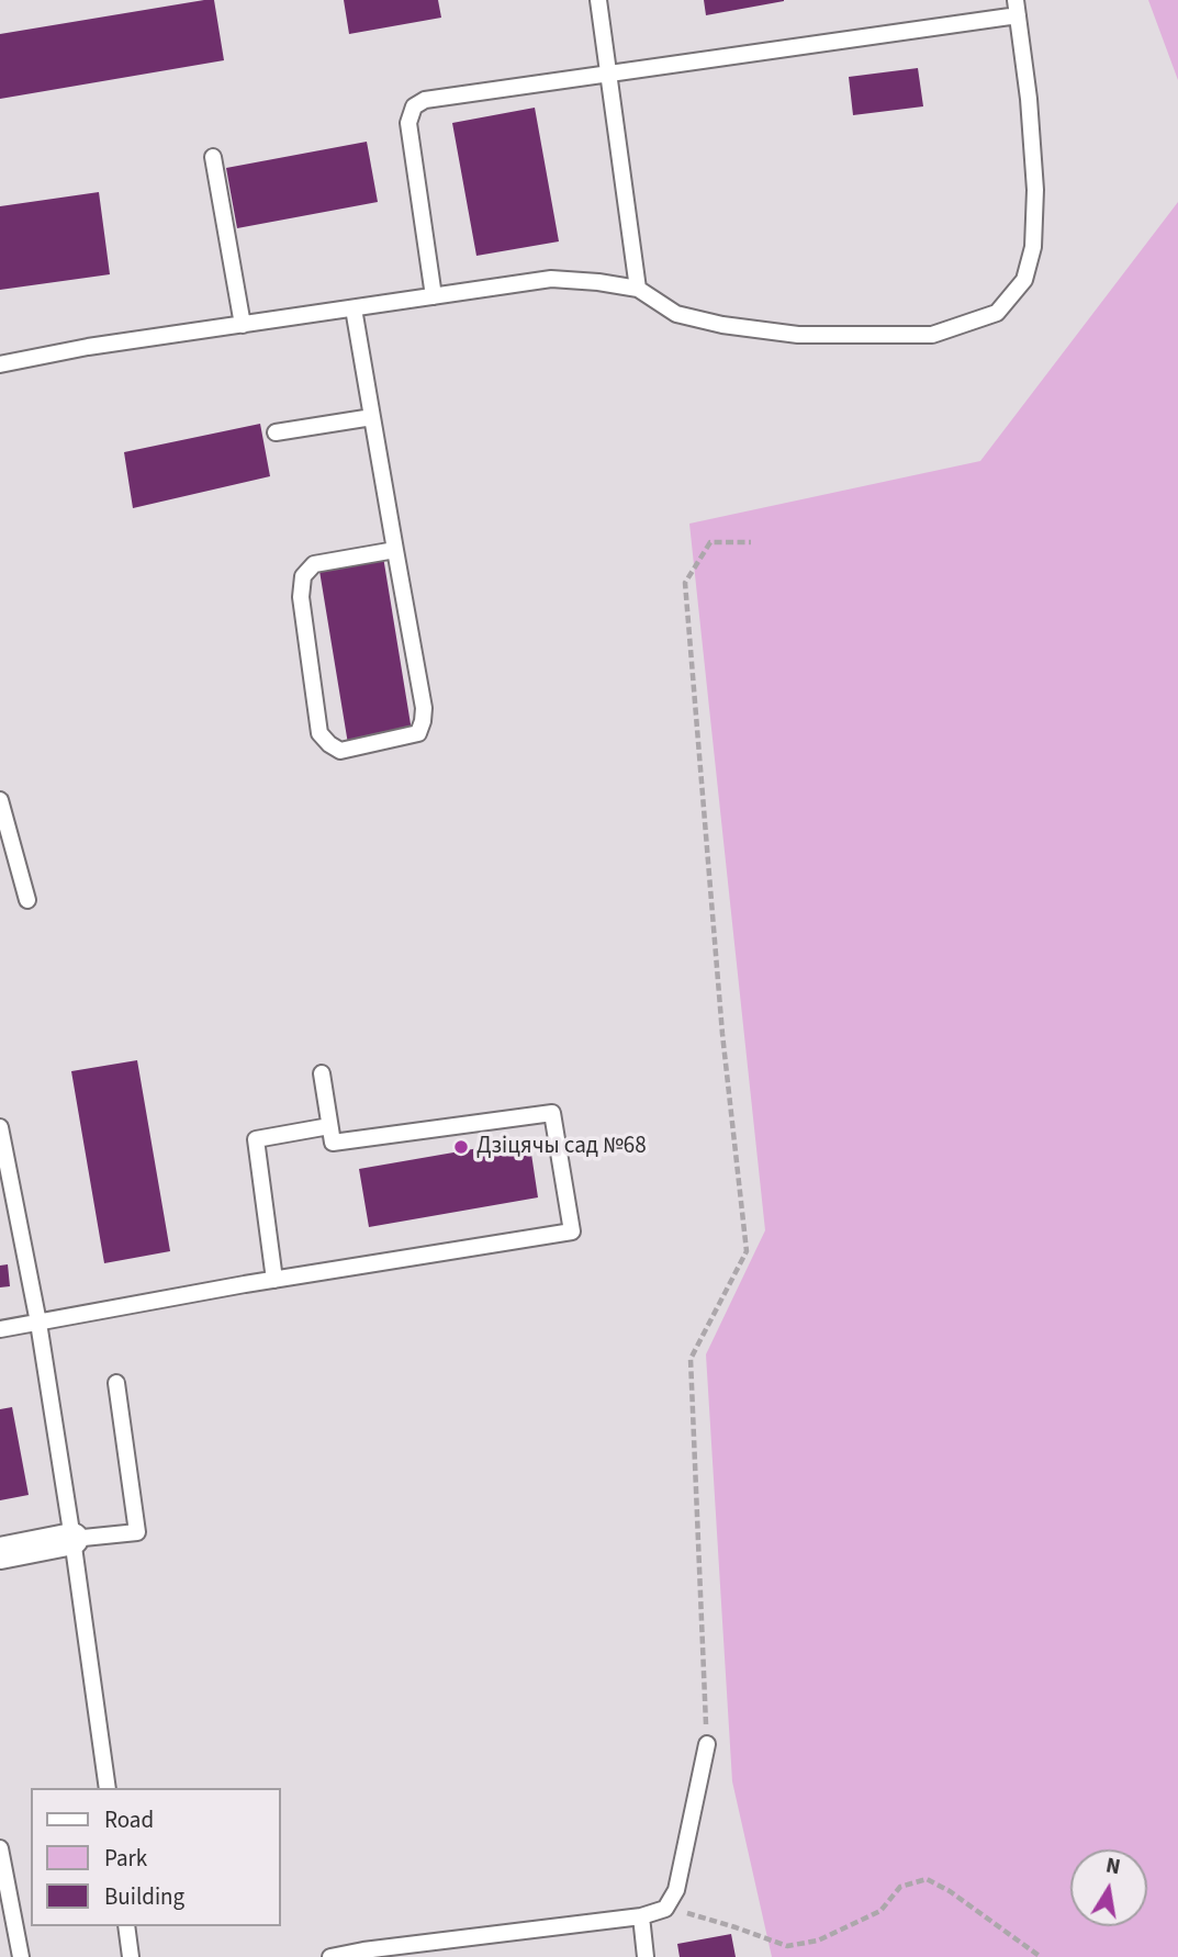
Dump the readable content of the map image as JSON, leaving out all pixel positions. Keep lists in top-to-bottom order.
{
  "places": ["Дзіцячы сад №68"],
  "legend": ["Road", "Park", "Building"],
  "north": "top"
}
